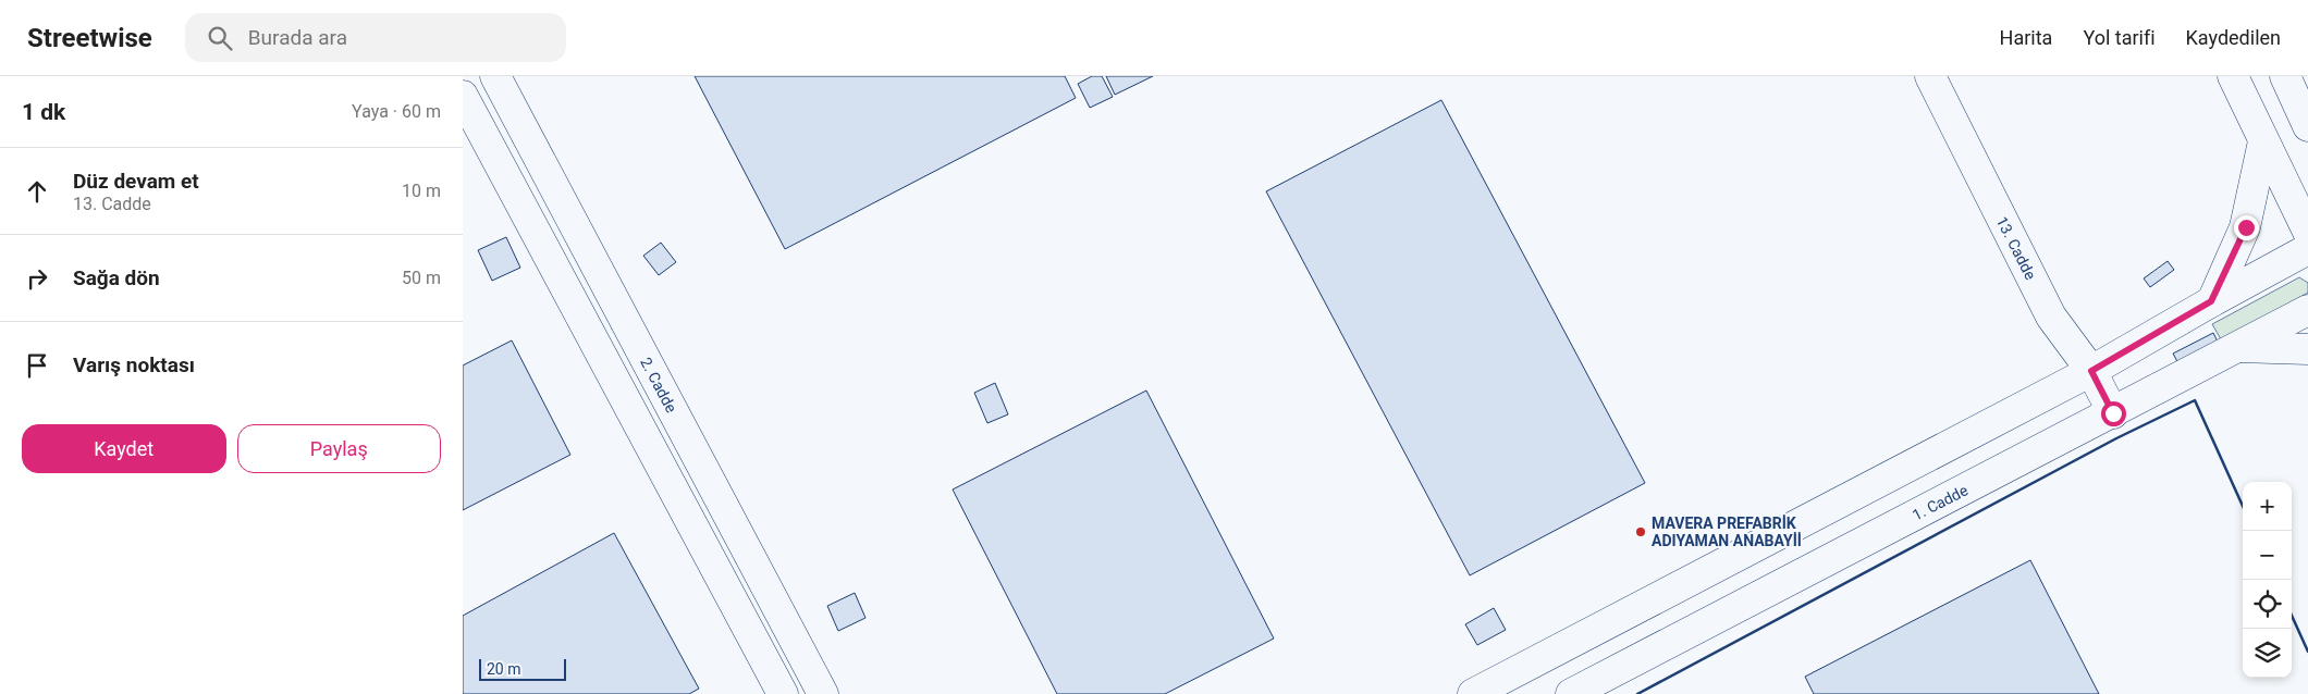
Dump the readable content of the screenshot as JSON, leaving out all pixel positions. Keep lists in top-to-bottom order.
{
  "streets": {
    "street": ["13. Cadde", "2. Cadde", "1. Cadde"]
  },
  "crossings": [
    ["13. Cadde", "1. Cadde"]
  ],
  "places": ["MAVERA PREFABRİK ADIYAMAN ANABAYİİ"],
  "scale_bar": "20 m",
  "page": {
    "header": "Streetwise",
    "search": "Burada ara",
    "nav": ["Harita", "Yol tarifi", "Kaydedilen"],
    "heading": ["1 dk", "Yaya · 60 m"],
    "list": [
      ["Düz devam et", "13. Cadde", "10 m"],
      ["Sağa dön", "50 m"],
      "Varış noktası"
    ],
    "buttons": ["Kaydet", "Paylaş"],
    "map_buttons": ["+", "−"],
    "scale": "20 m"
  }
}
